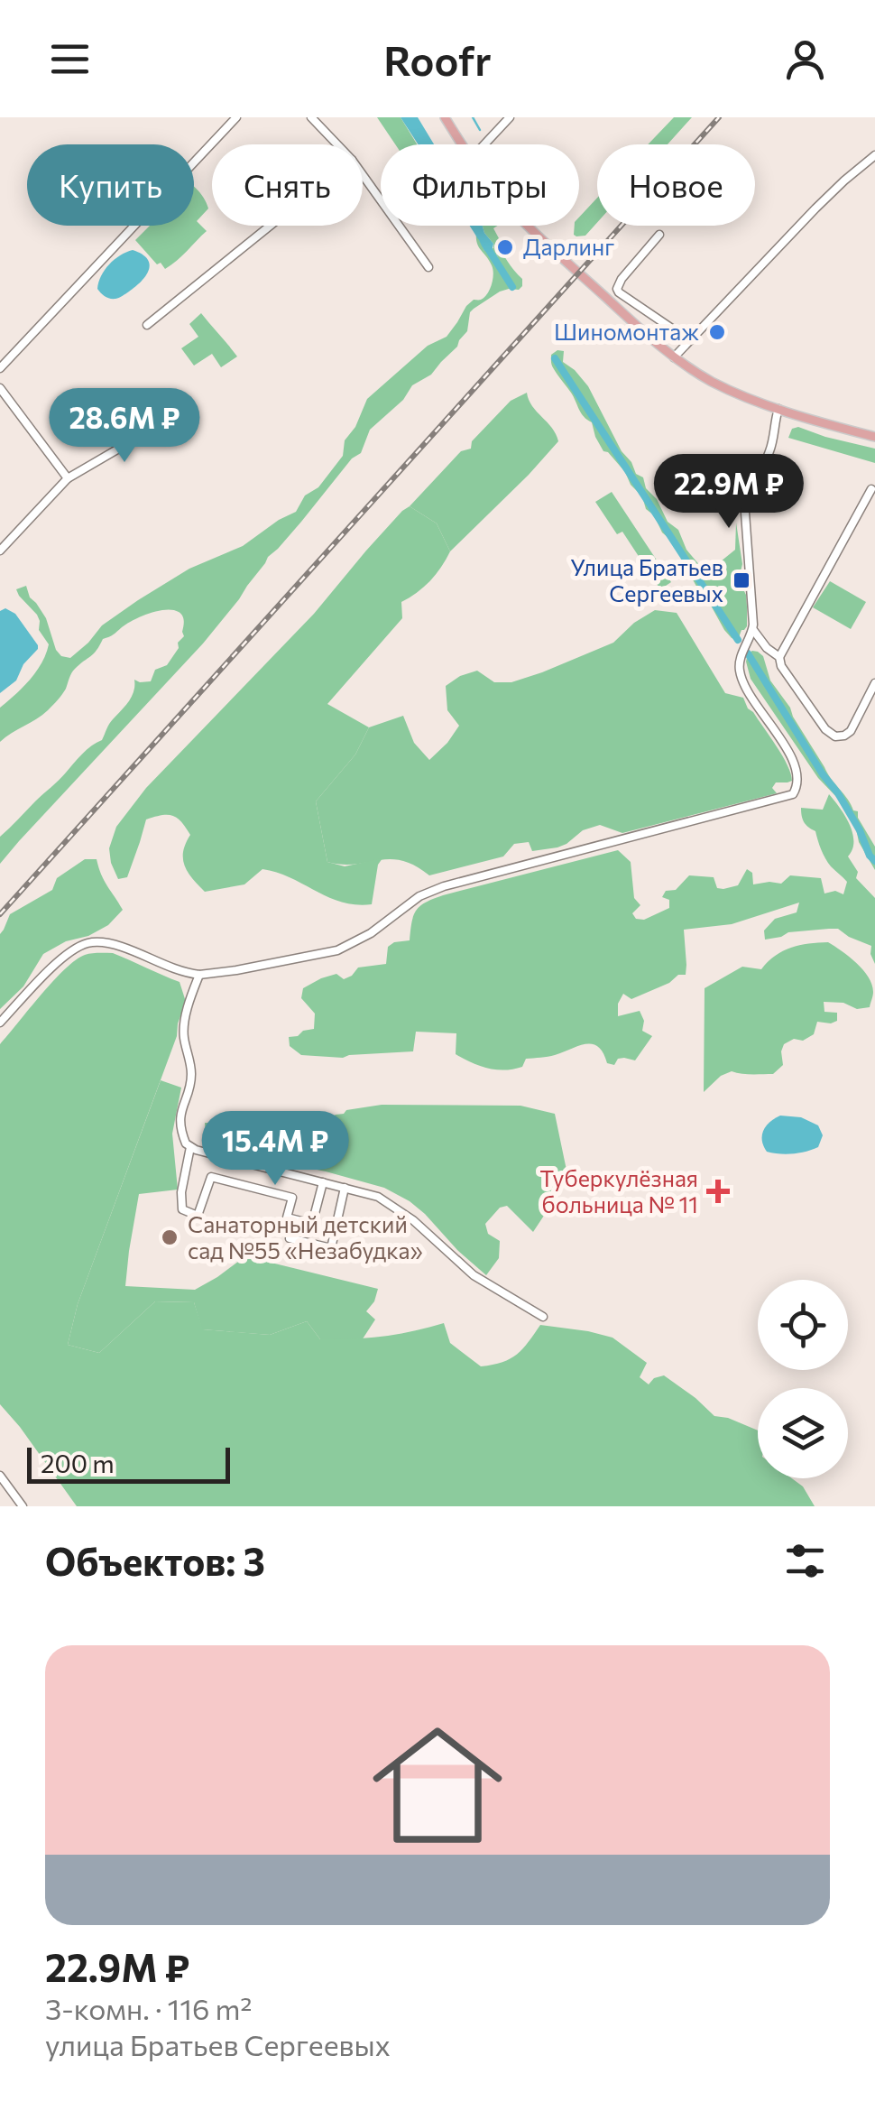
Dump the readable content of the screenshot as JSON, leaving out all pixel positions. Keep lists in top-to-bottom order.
{
  "places": {
    "other": ["Дарлинг", "Шиномонтаж", "Санаторный детский сад №55 «Незабудка»"],
    "transit": ["Улица Братьев Сергеевых"],
    "health": ["Туберкулёзная больница № 11"]
  },
  "scale_bar": "200 m",
  "page": {
    "header": "Roofr",
    "chip": [
      "Купить",
      "Снять",
      "Фильтры",
      "Новое"
    ],
    "price": ["28.6M ₽", "22.9M ₽", "15.4M ₽"],
    "scale": "200 m",
    "heading": "Объектов: 3",
    "list": [
      {
        "name": "22.9M ₽",
        "note": "3-комн. · 116 m² · улица Братьев Сергеевых"
      }
    ]
  }
}
